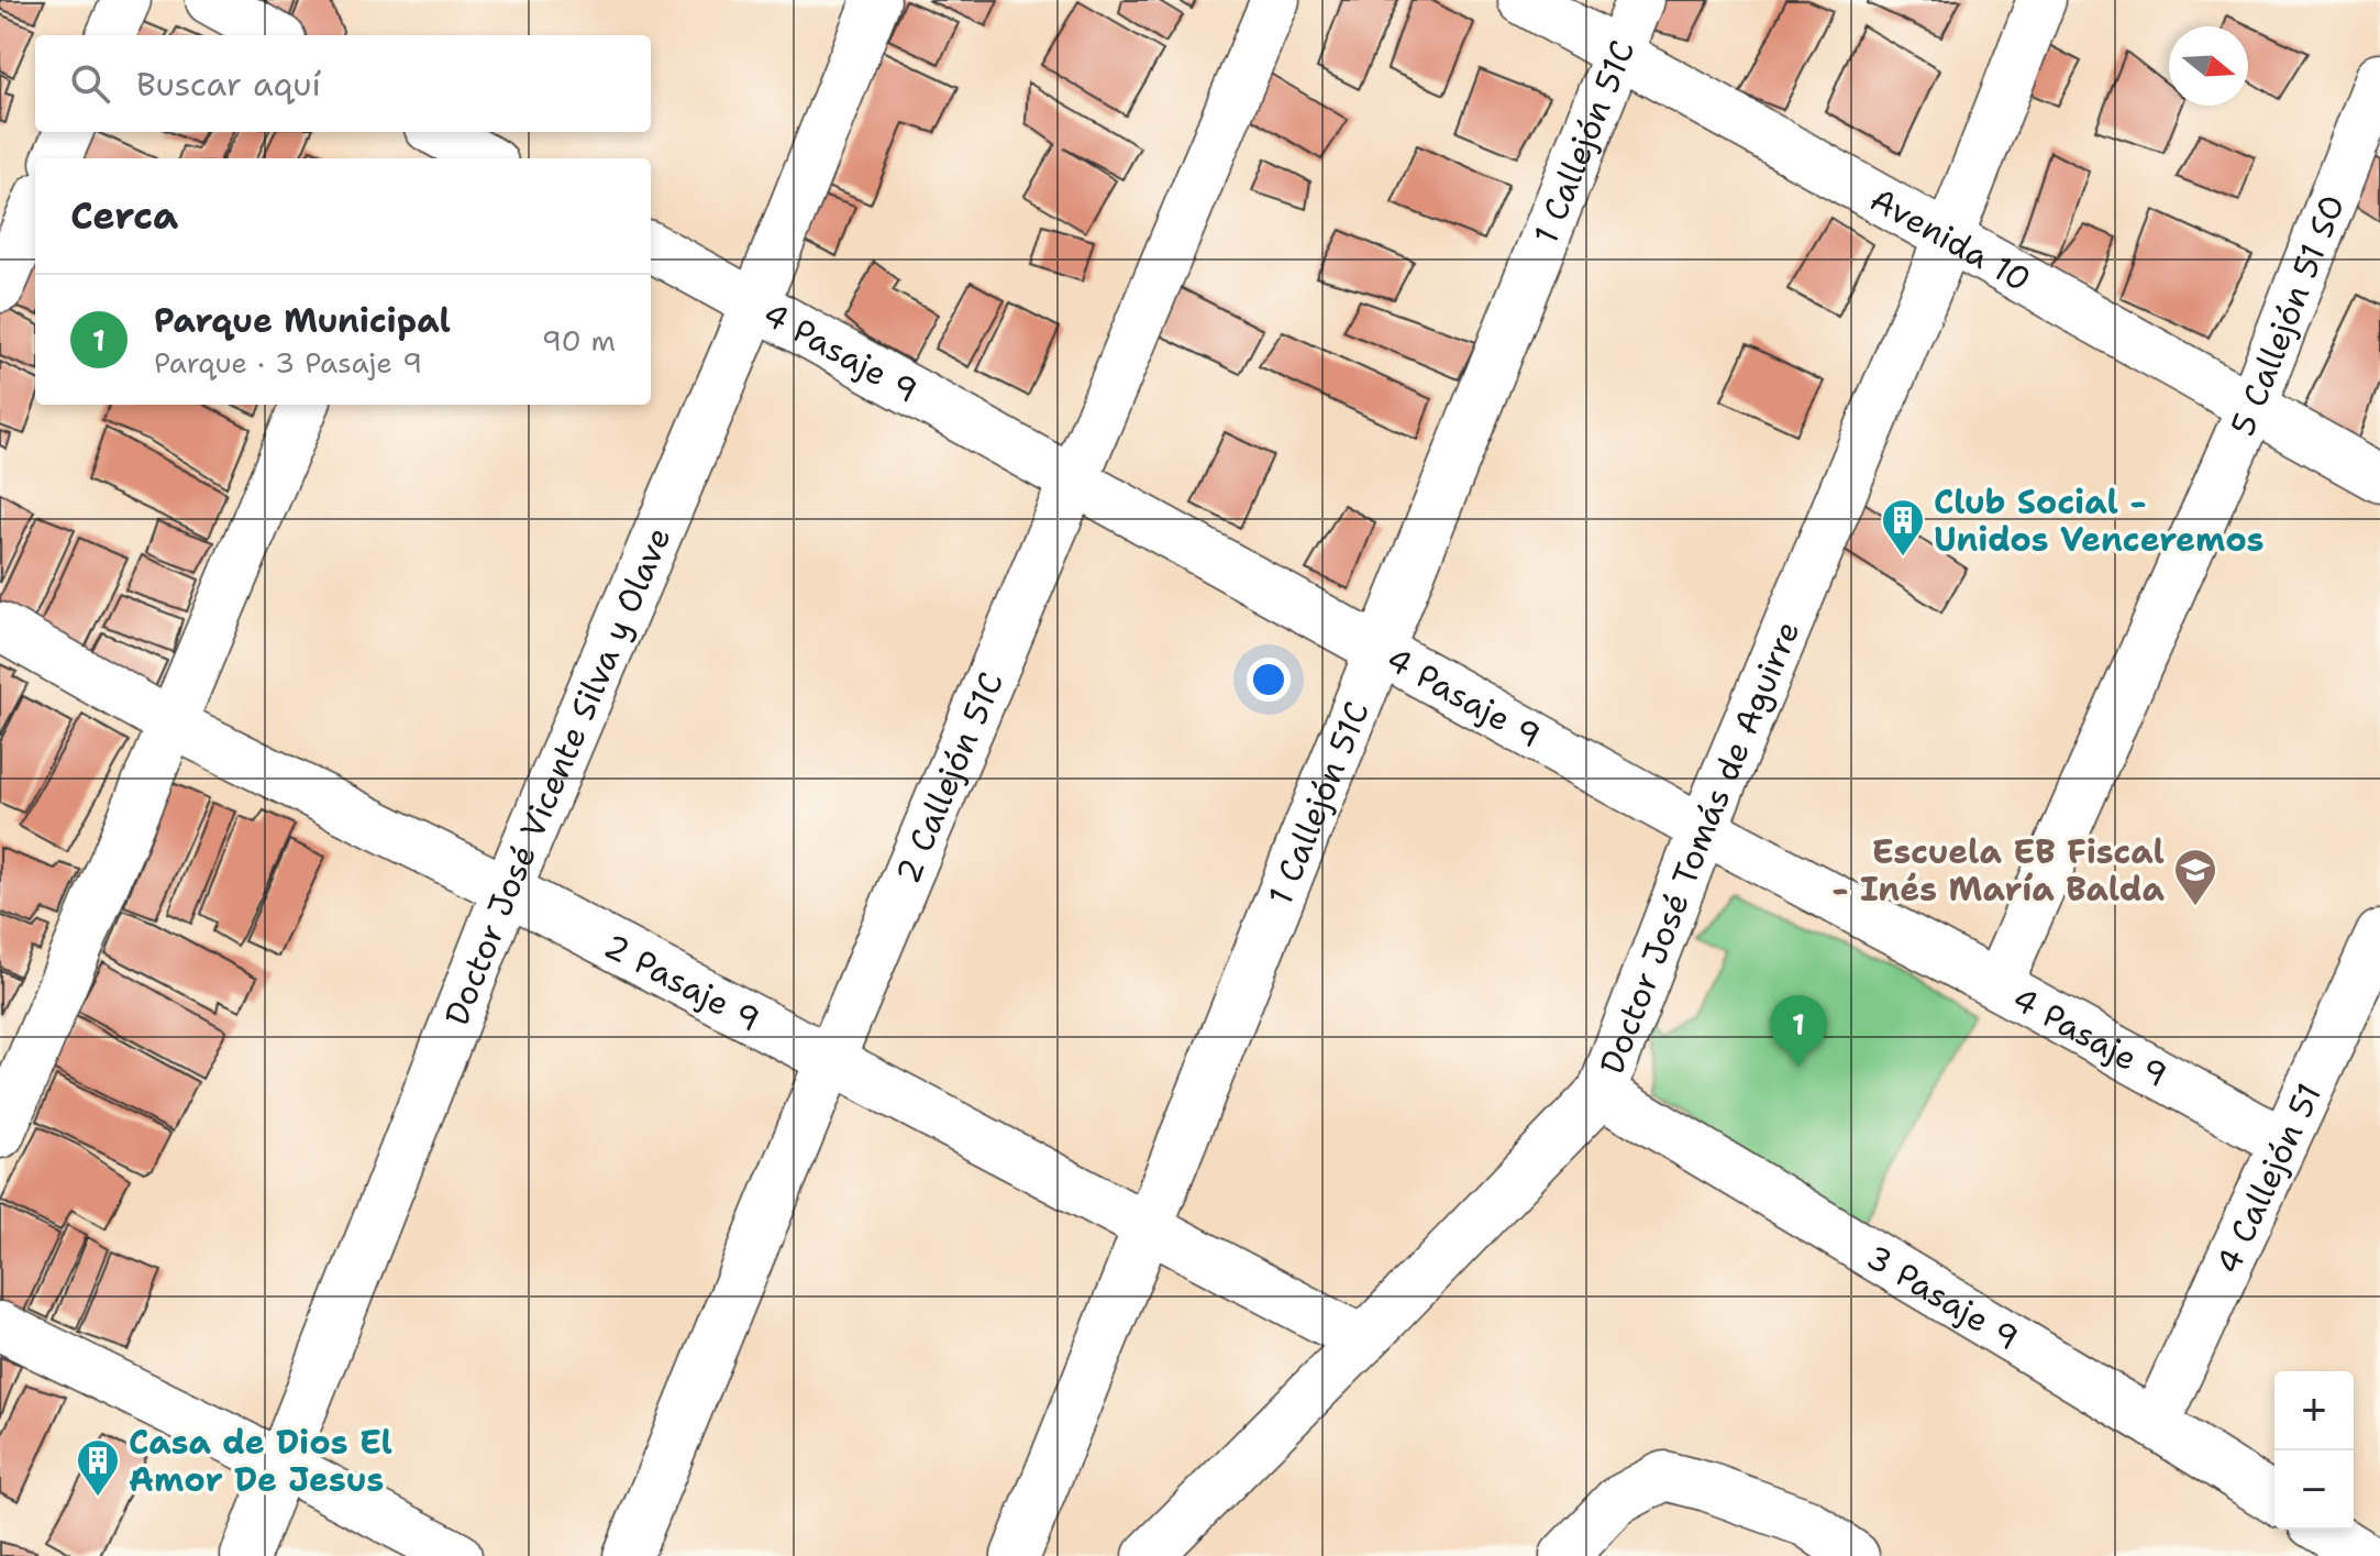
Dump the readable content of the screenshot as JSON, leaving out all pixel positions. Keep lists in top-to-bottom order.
{
  "streets": {
    "street": [
      "1 Callejón 51C",
      "Avenida 10",
      "5 Callejón 51 SO",
      "4 Pasaje 9",
      "Doctor José Vicente Silva y Olave",
      "2 Callejón 51C",
      "Doctor José Tomás de Aguirre",
      "2 Pasaje 9",
      "4 Callejón 51",
      "3 Pasaje 9"
    ]
  },
  "crossings": [
    ["1 Callejón 51C", "Avenida 10"],
    ["1 Callejón 51C", "4 Pasaje 9"],
    ["1 Callejón 51C", "2 Pasaje 9"],
    ["Avenida 10", "5 Callejón 51 SO"],
    ["Avenida 10", "Doctor José Tomás de Aguirre"],
    ["5 Callejón 51 SO", "4 Pasaje 9"],
    ["4 Pasaje 9", "Doctor José Vicente Silva y Olave"],
    ["4 Pasaje 9", "2 Callejón 51C"],
    ["4 Pasaje 9", "Doctor José Tomás de Aguirre"],
    ["4 Pasaje 9", "4 Callejón 51"],
    ["Doctor José Vicente Silva y Olave", "2 Pasaje 9"],
    ["2 Callejón 51C", "2 Pasaje 9"],
    ["Doctor José Tomás de Aguirre", "2 Pasaje 9"],
    ["Doctor José Tomás de Aguirre", "3 Pasaje 9"],
    ["4 Callejón 51", "3 Pasaje 9"]
  ],
  "places": {
    "building": ["Club Social - Unidos Venceremos", "Casa de Dios El Amor De Jesus"],
    "school or university": ["Escuela EB Fiscal - Inés María Balda"]
  },
  "north": "right",
  "page": {
    "search": "Buscar aquí",
    "heading": "Cerca",
    "list": [
      {
        "mark": "1",
        "name": "Parque Municipal",
        "note": "Parque · 3 Pasaje 9",
        "value": "90 m"
      }
    ],
    "pins": "1",
    "map_buttons": ["+", "−"]
  }
}
